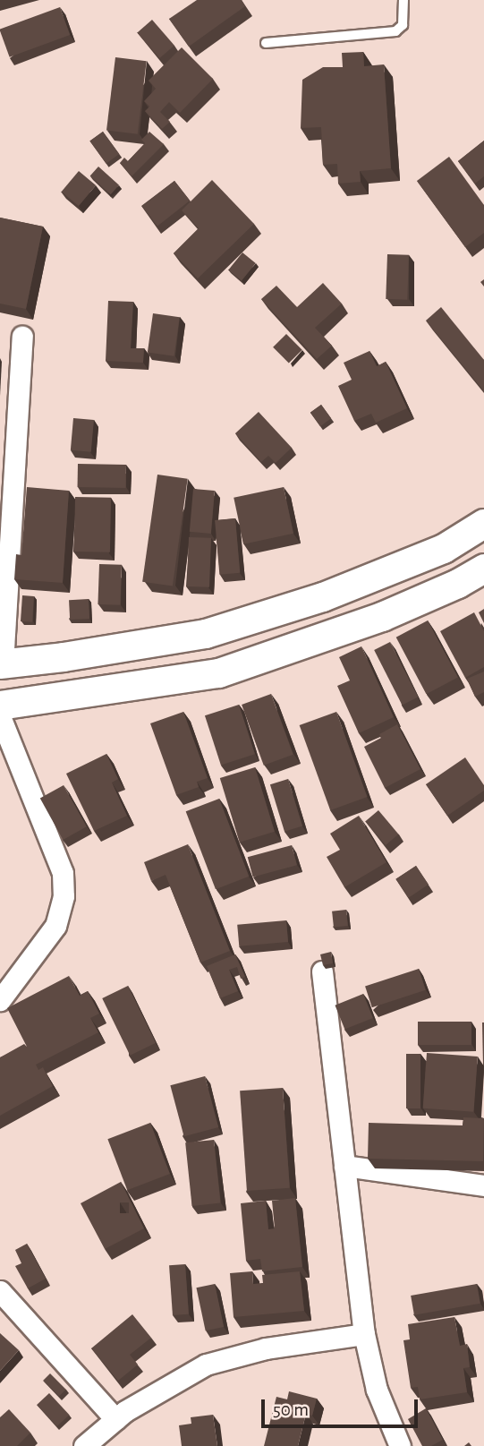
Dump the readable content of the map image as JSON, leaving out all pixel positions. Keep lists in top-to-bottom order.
{
  "scale_bar": "50 m"
}
